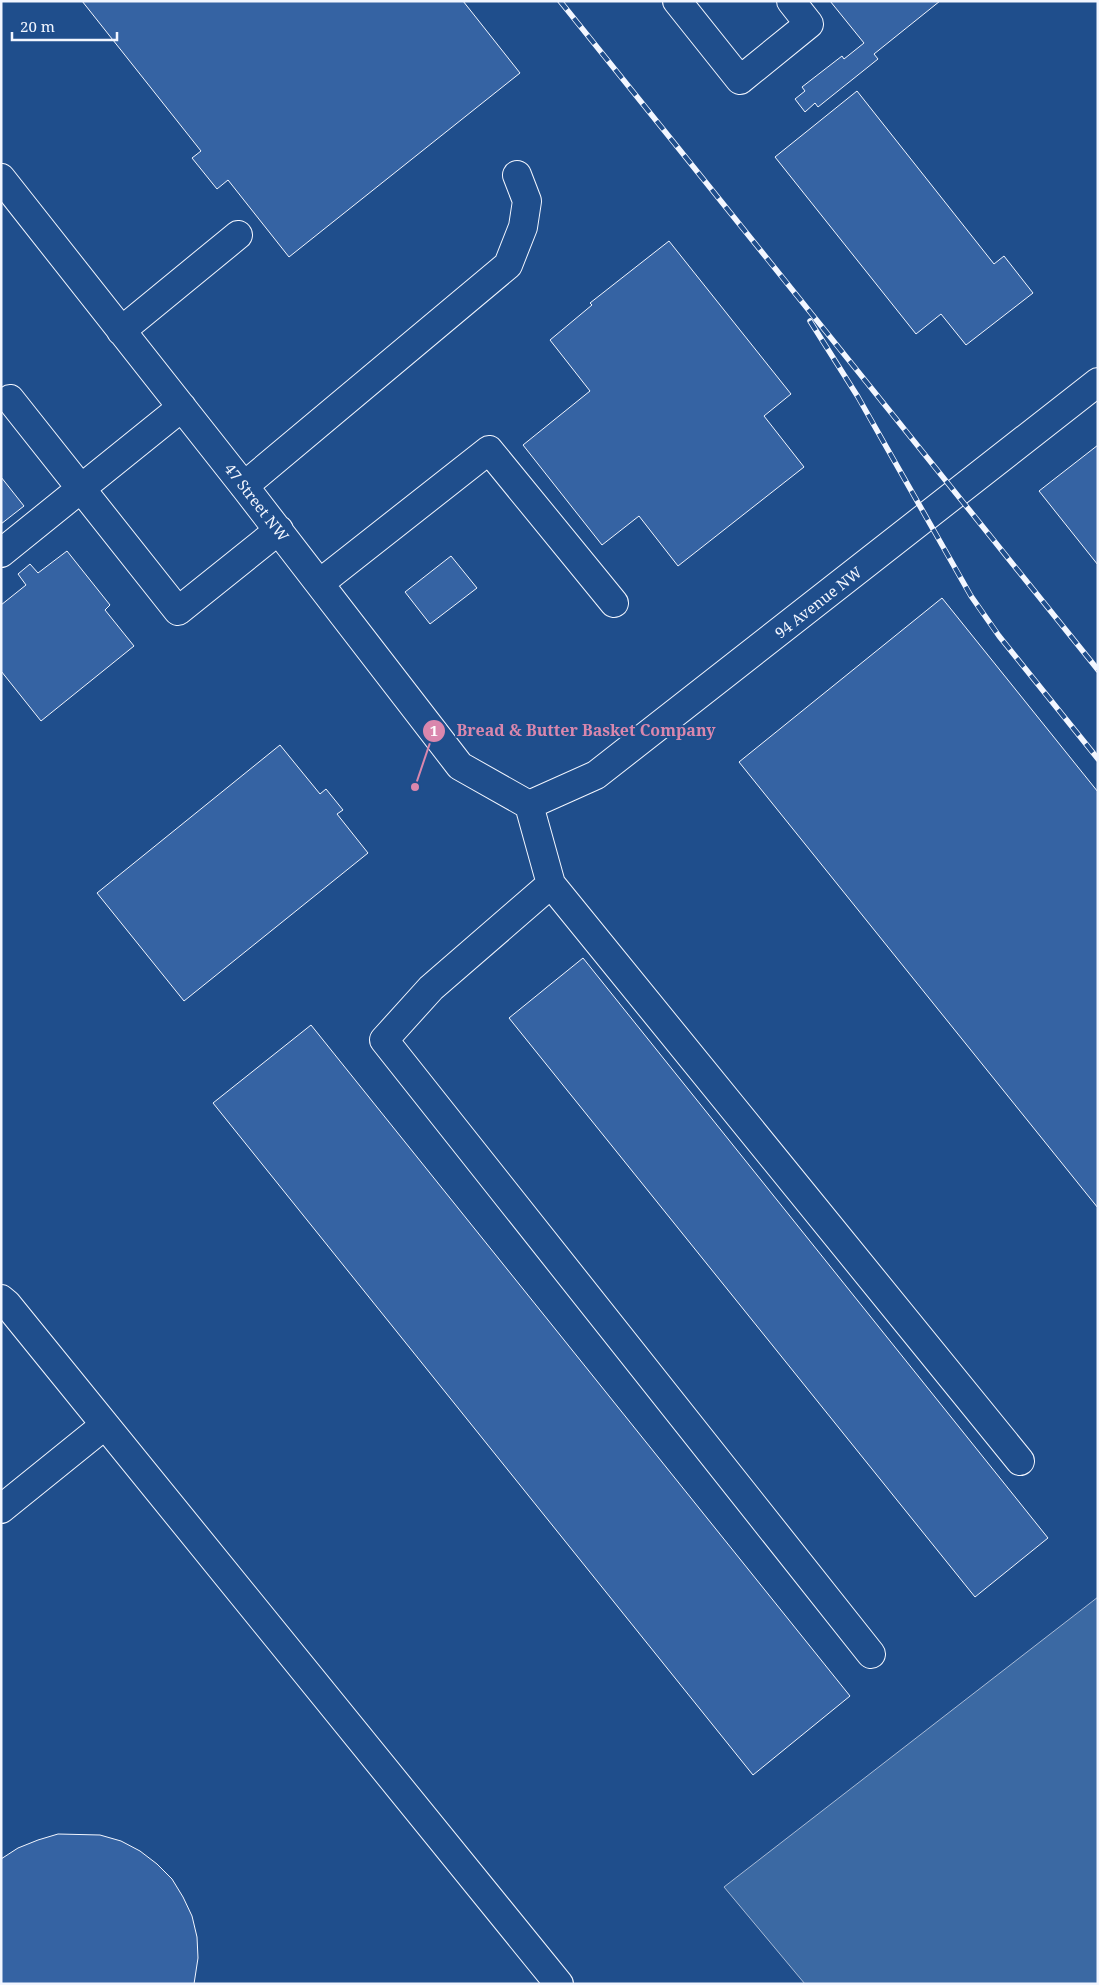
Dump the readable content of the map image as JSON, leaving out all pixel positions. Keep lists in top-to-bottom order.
{
  "streets": {
    "street": ["47 Street NW", "94 Avenue NW"]
  },
  "crossings": [
    ["47 Street NW", "94 Avenue NW"]
  ],
  "places": ["Bread & Butter Basket Company"],
  "scale_bar": "20 m"
}
